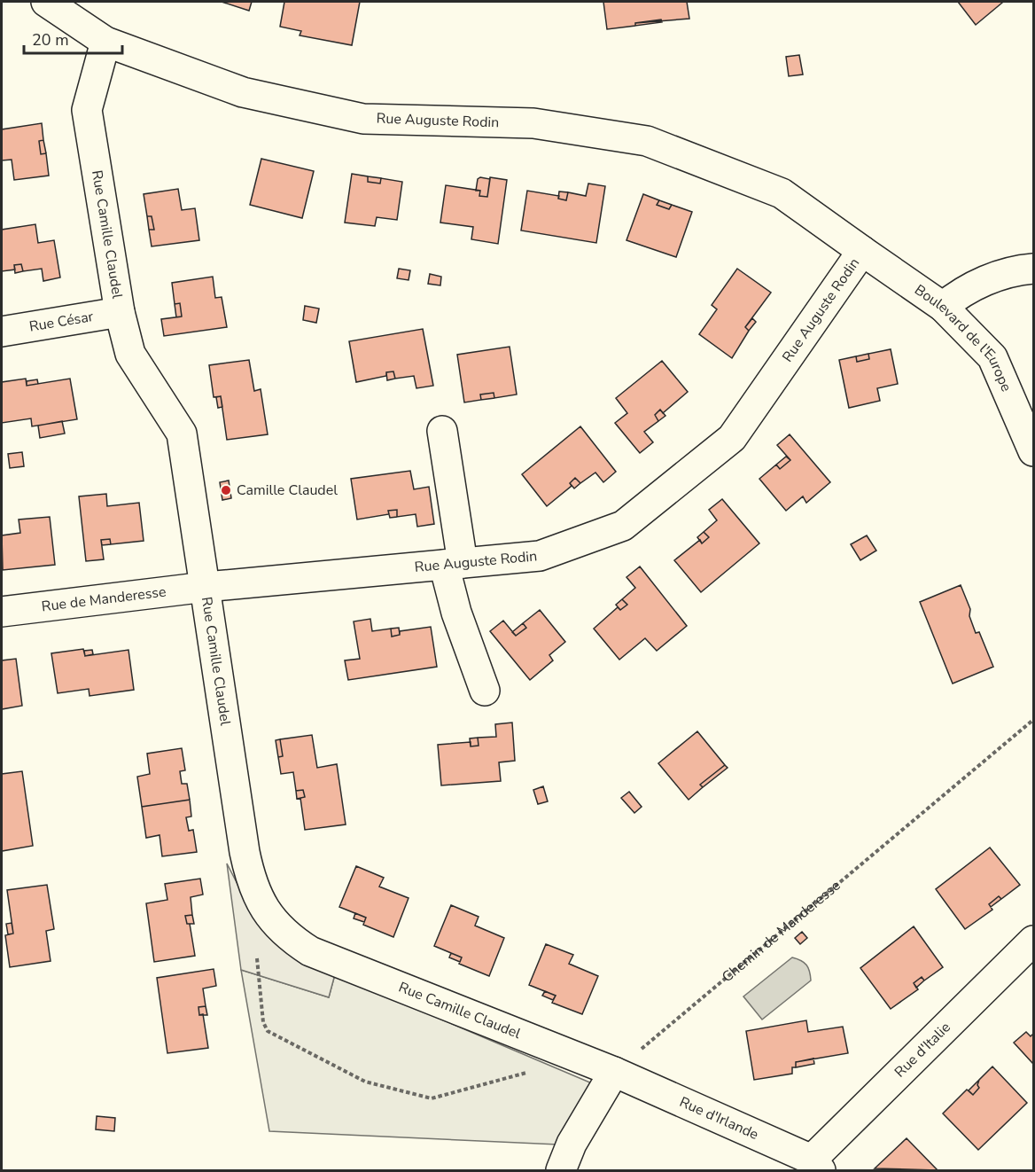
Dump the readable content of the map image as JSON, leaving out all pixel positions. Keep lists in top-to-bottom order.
{
  "streets": {
    "street": [
      "Rue Auguste Rodin",
      "Rue Camille Claudel",
      "Rue César",
      "Boulevard de l'Europe",
      "Rue de Manderesse",
      "Rue d'Italie",
      "Rue d'Irlande"
    ],
    "path": ["Chemin de Manderesse"]
  },
  "crossings": [
    ["Rue Auguste Rodin", "Rue Camille Claudel"],
    ["Rue Auguste Rodin", "Boulevard de l'Europe"],
    ["Rue Auguste Rodin", "Rue de Manderesse"],
    ["Rue Camille Claudel", "Rue César"],
    ["Rue Camille Claudel", "Rue de Manderesse"],
    ["Rue Camille Claudel", "Chemin de Manderesse"],
    ["Rue Camille Claudel", "Rue d'Irlande"],
    ["Chemin de Manderesse", "Rue d'Irlande"],
    ["Rue d'Italie", "Rue d'Irlande"]
  ],
  "places": ["Camille Claudel"],
  "scale_bar": "20 m"
}
